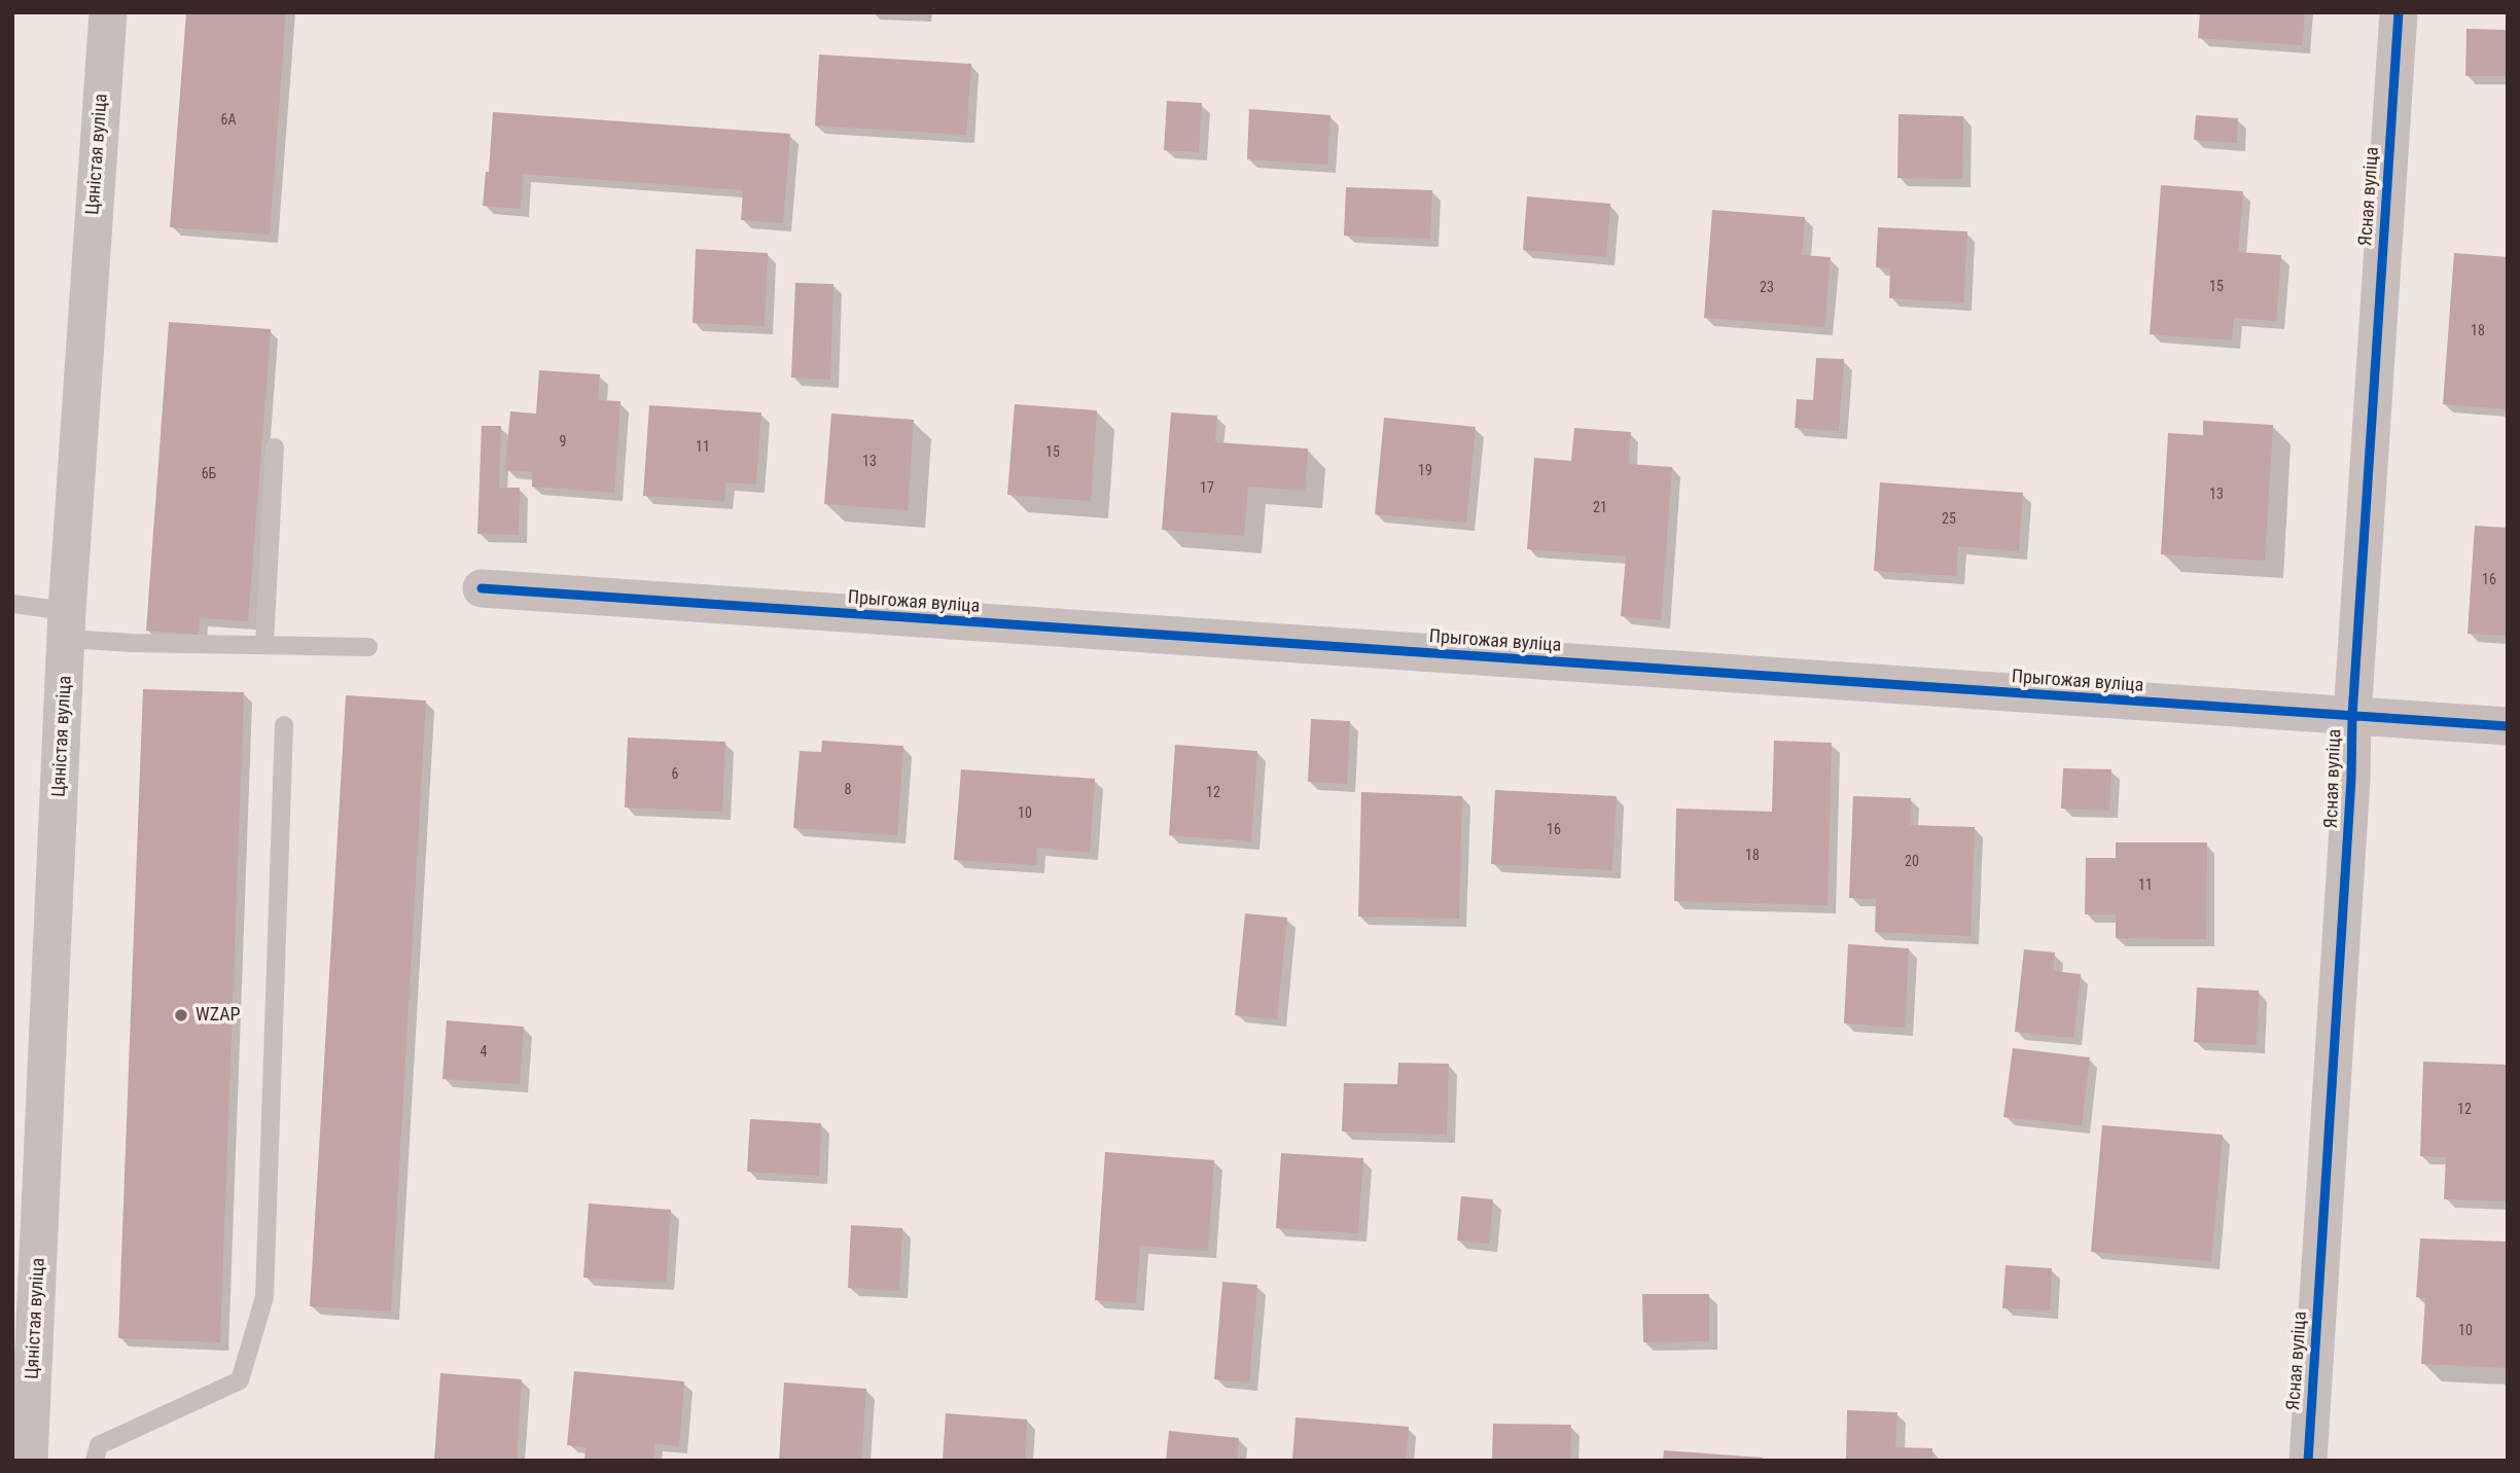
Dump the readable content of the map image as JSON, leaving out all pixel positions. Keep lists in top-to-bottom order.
{
  "streets": {
    "street": ["Цяністая вуліца", "Ясная вуліца", "Прыгожая вуліца"]
  },
  "crossings": [
    ["Ясная вуліца", "Прыгожая вуліца"]
  ],
  "places": ["WZAP"],
  "house_numbers": [
    "6А",
    "15",
    "23",
    "18",
    "9",
    "11",
    "15",
    "13",
    "19",
    "6Б",
    "17",
    "13",
    "21",
    "25",
    "16",
    "6",
    "8",
    "12",
    "10",
    "16",
    "18",
    "20",
    "11",
    "4",
    "12",
    "10"
  ]
}
